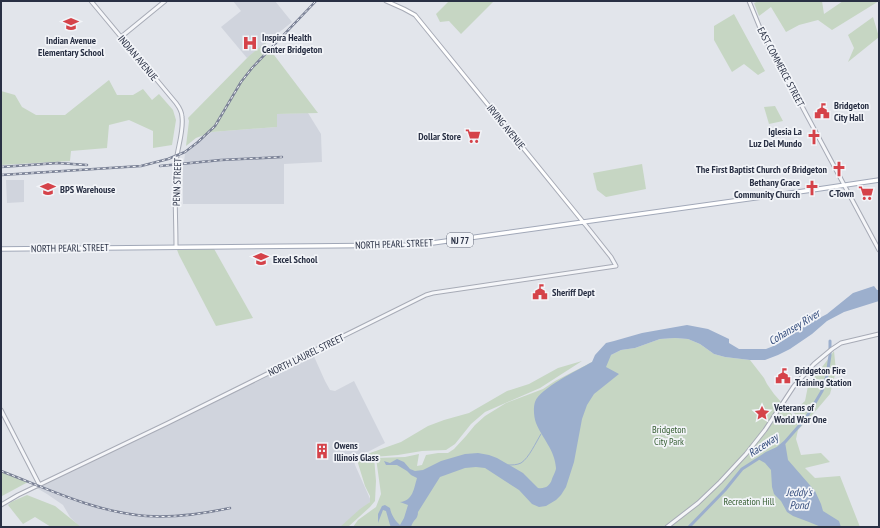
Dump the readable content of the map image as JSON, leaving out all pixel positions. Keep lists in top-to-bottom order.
{
  "streets": {
    "main road": ["IRVING AVENUE", "NJ 77", "NORTH PEARL STREET"],
    "street": [
      "INDIAN AVENUE",
      "EAST COMMERCE STREET",
      "PENN STREET",
      "NORTH LAUREL STREET"
    ]
  },
  "crossings": [
    ["INDIAN AVENUE", "PENN STREET"],
    ["EAST COMMERCE STREET", "NORTH PEARL STREET"],
    ["IRVING AVENUE", "NORTH PEARL STREET"],
    ["IRVING AVENUE", "NORTH LAUREL STREET"],
    ["PENN STREET", "NORTH PEARL STREET"]
  ],
  "water": ["Cohansey River", "Raceway", "Jeddy's Pond"],
  "parks": ["Bridgeton City Park", "Recreation Hill"],
  "places": {
    "school or university": ["Indian Avenue Elementary School", "BPS Warehouse", "Excel School"],
    "hospital": ["Inspira Health Center Bridgeton"],
    "public building": ["Bridgeton City Hall", "Sheriff Dept", "Bridgeton Fire Training Station"],
    "supermarket": ["Dollar Store", "C-Town"],
    "church": ["Iglesia La Luz Del Mundo", "The First Baptist Church of Bridgeton", "Bethany Grace Community Church"],
    "place": ["Veterans of World War One"],
    "building": ["Owens Illinois Glass"]
  }
}
